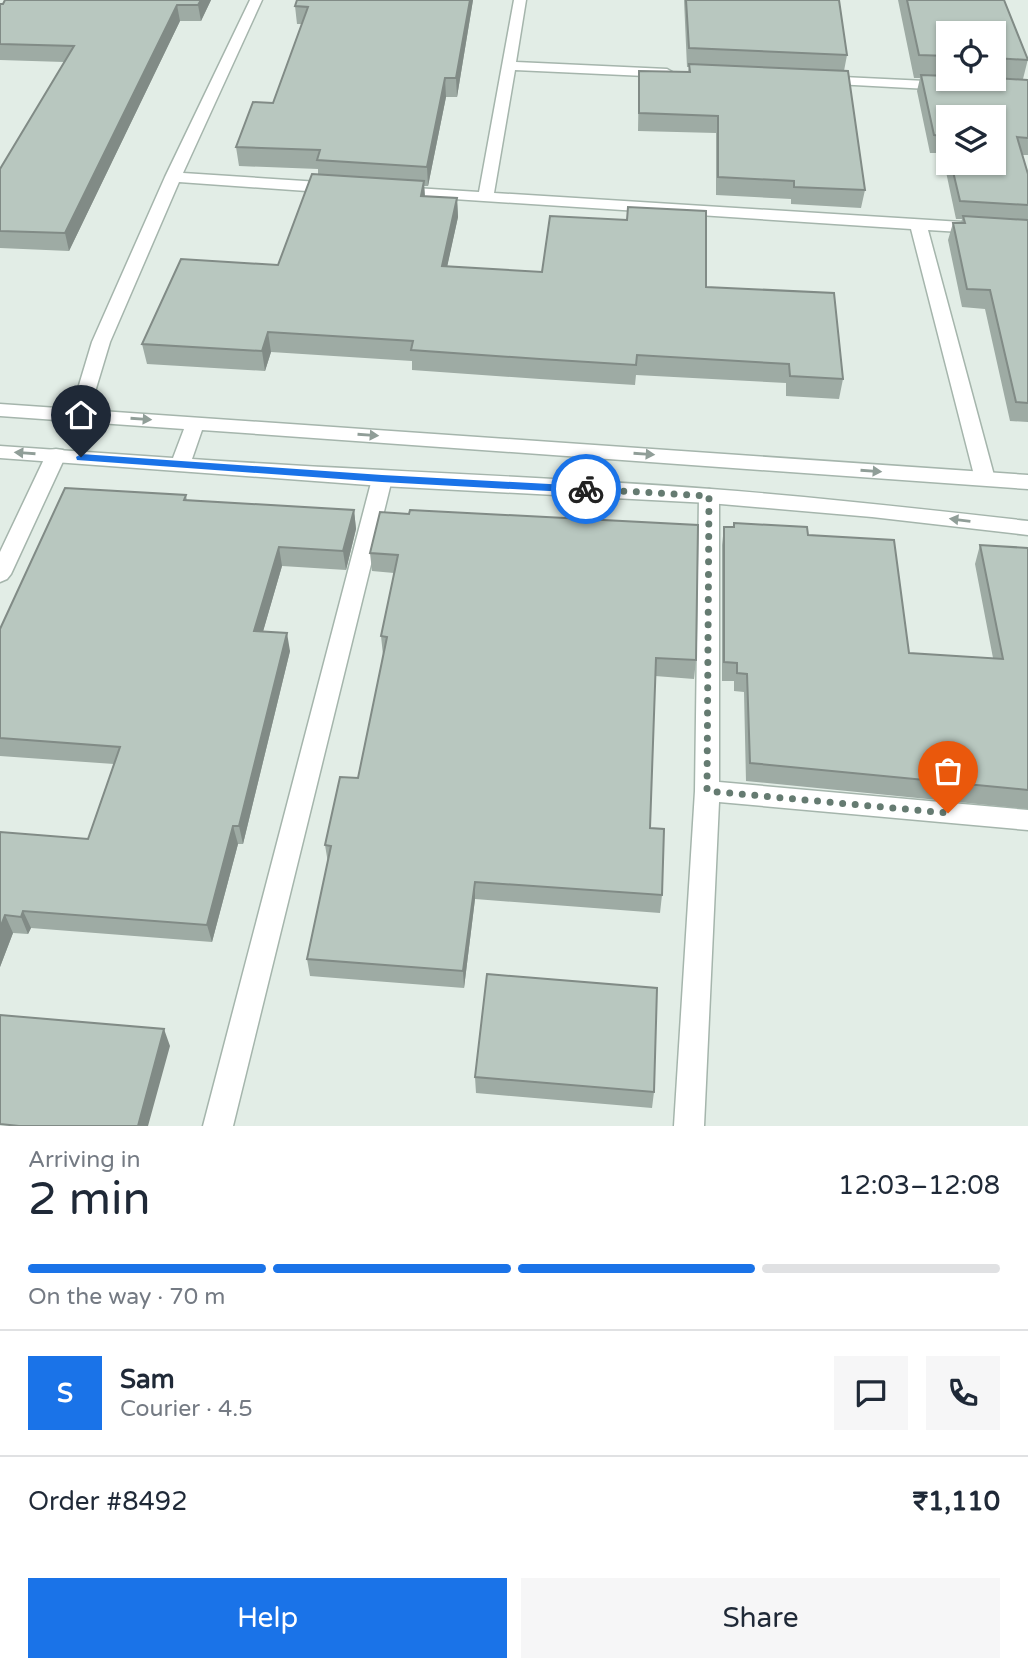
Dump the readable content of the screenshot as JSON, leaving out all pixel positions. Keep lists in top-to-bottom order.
{
  "page": {
    "heading": ["2 min", "Arriving in", "12:03–12:08"],
    "panel": [
      "Sam",
      "Courier · 4.5",
      "Order #8492",
      "₹1,110"
    ],
    "bar": "On the way · 70 m",
    "round": "S",
    "buttons": ["Help", "Share"]
  }
}
